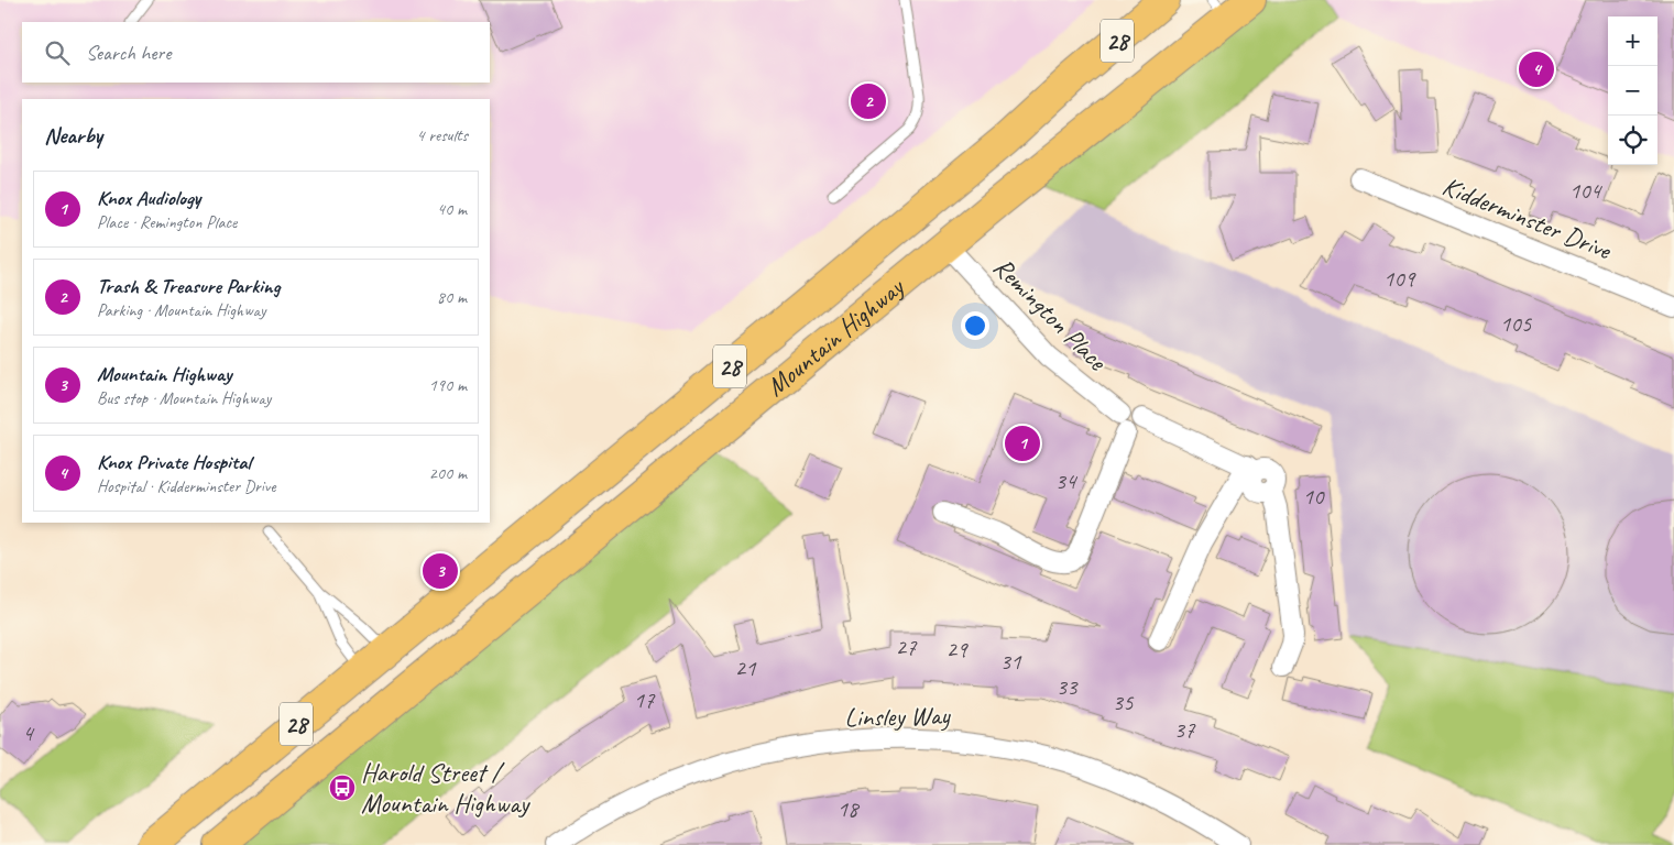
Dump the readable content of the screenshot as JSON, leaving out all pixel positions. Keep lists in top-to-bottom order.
{
  "streets": {
    "main road": ["28", "Mountain Highway"],
    "street": ["Kidderminster Drive", "Remington Place", "Linsley Way"]
  },
  "crossings": [
    ["Remington Place", "Mountain Highway"]
  ],
  "places": {
    "bus stop": ["Harold Street / Mountain Highway"]
  },
  "house_numbers": [
    "104",
    "109",
    "105",
    "34",
    "10",
    "27",
    "29",
    "31",
    "21",
    "33",
    "17",
    "35",
    "37",
    "4",
    "18"
  ],
  "page": {
    "map_buttons": ["+", "−"],
    "search": "Search here",
    "pins": [
      "4",
      "2",
      "1",
      "3"
    ],
    "heading": ["Nearby", "4 results"],
    "list": [
      {
        "mark": "1",
        "name": "Knox Audiology",
        "note": "Place · Remington Place",
        "value": "40 m"
      },
      {
        "mark": "2",
        "name": "Trash & Treasure Parking",
        "note": "Parking · Mountain Highway",
        "value": "80 m"
      },
      {
        "mark": "3",
        "name": "Mountain Highway",
        "note": "Bus stop · Mountain Highway",
        "value": "190 m"
      },
      {
        "mark": "4",
        "name": "Knox Private Hospital",
        "note": "Hospital · Kidderminster Drive",
        "value": "200 m"
      }
    ]
  }
}
